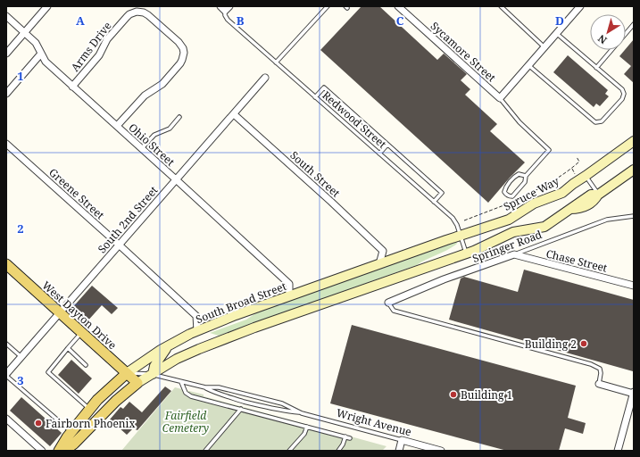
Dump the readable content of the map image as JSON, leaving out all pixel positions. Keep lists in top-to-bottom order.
{
  "streets": {
    "main road": ["South Broad Street", "West Dayton Drive"],
    "street": [
      "Arms Drive",
      "Sycamore Street",
      "Ohio Street",
      "South Street",
      "Greene Street",
      "Spruce Way",
      "South 2nd Street",
      "Springer Road",
      "Chase Street",
      "Wright Avenue"
    ],
    "lane": ["Redwood Street"]
  },
  "crossings": [
    ["Arms Drive", "Ohio Street"],
    ["Redwood Street", "Spruce Way"],
    ["Redwood Street", "South Broad Street"],
    ["Ohio Street", "South 2nd Street"],
    ["Ohio Street", "South Broad Street"],
    ["South Street", "South 2nd Street"],
    ["South Street", "South Broad Street"],
    ["Greene Street", "South 2nd Street"],
    ["Greene Street", "South Broad Street"],
    ["Spruce Way", "South Broad Street"],
    ["South 2nd Street", "West Dayton Drive"],
    ["Springer Road", "Chase Street"],
    ["South Broad Street", "West Dayton Drive"],
    ["South Broad Street", "Wright Avenue"],
    ["West Dayton Drive", "Wright Avenue"]
  ],
  "parks": ["Fairfield Cemetery"],
  "places": ["Building 2", "Building 1", "Fairborn Phoenix"],
  "north": "bottom left",
  "grid": {
    "columns": [
      "A",
      "B",
      "C",
      "D"
    ],
    "rows": ["1", "2", "3"]
  }
}
